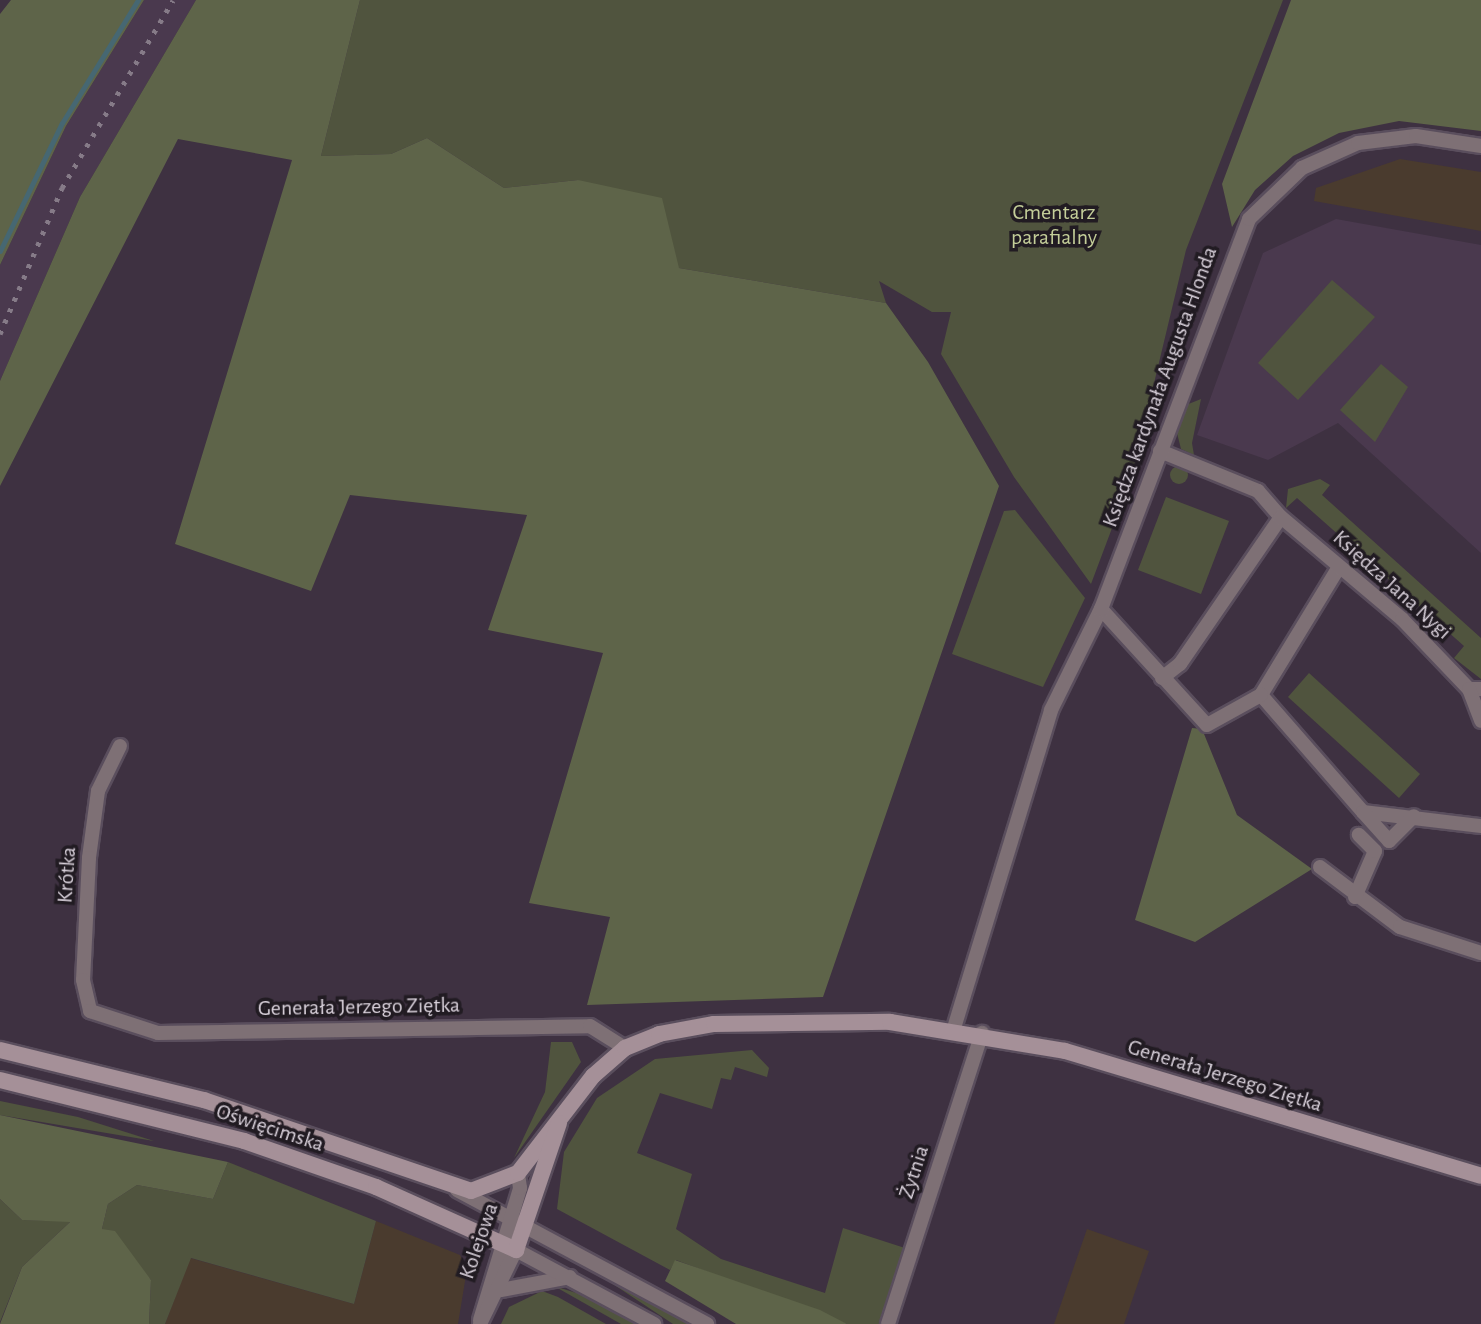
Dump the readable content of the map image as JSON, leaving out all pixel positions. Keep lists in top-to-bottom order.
{
  "streets": {
    "main road": ["Generała Jerzego Ziętka", "Oświęcimska"],
    "street": [
      "Księdza kardynała Augusta Hlonda",
      "Księdza Jana Nygi",
      "Krótka",
      "Żytnia",
      "Kolejowa"
    ]
  },
  "crossings": [
    ["Księdza kardynała Augusta Hlonda", "Księdza Jana Nygi"],
    ["Krótka", "Generała Jerzego Ziętka"],
    ["Generała Jerzego Ziętka", "Żytnia"],
    ["Oświęcimska", "Kolejowa"]
  ],
  "parks": ["Cmentarz parafialny"]
}
